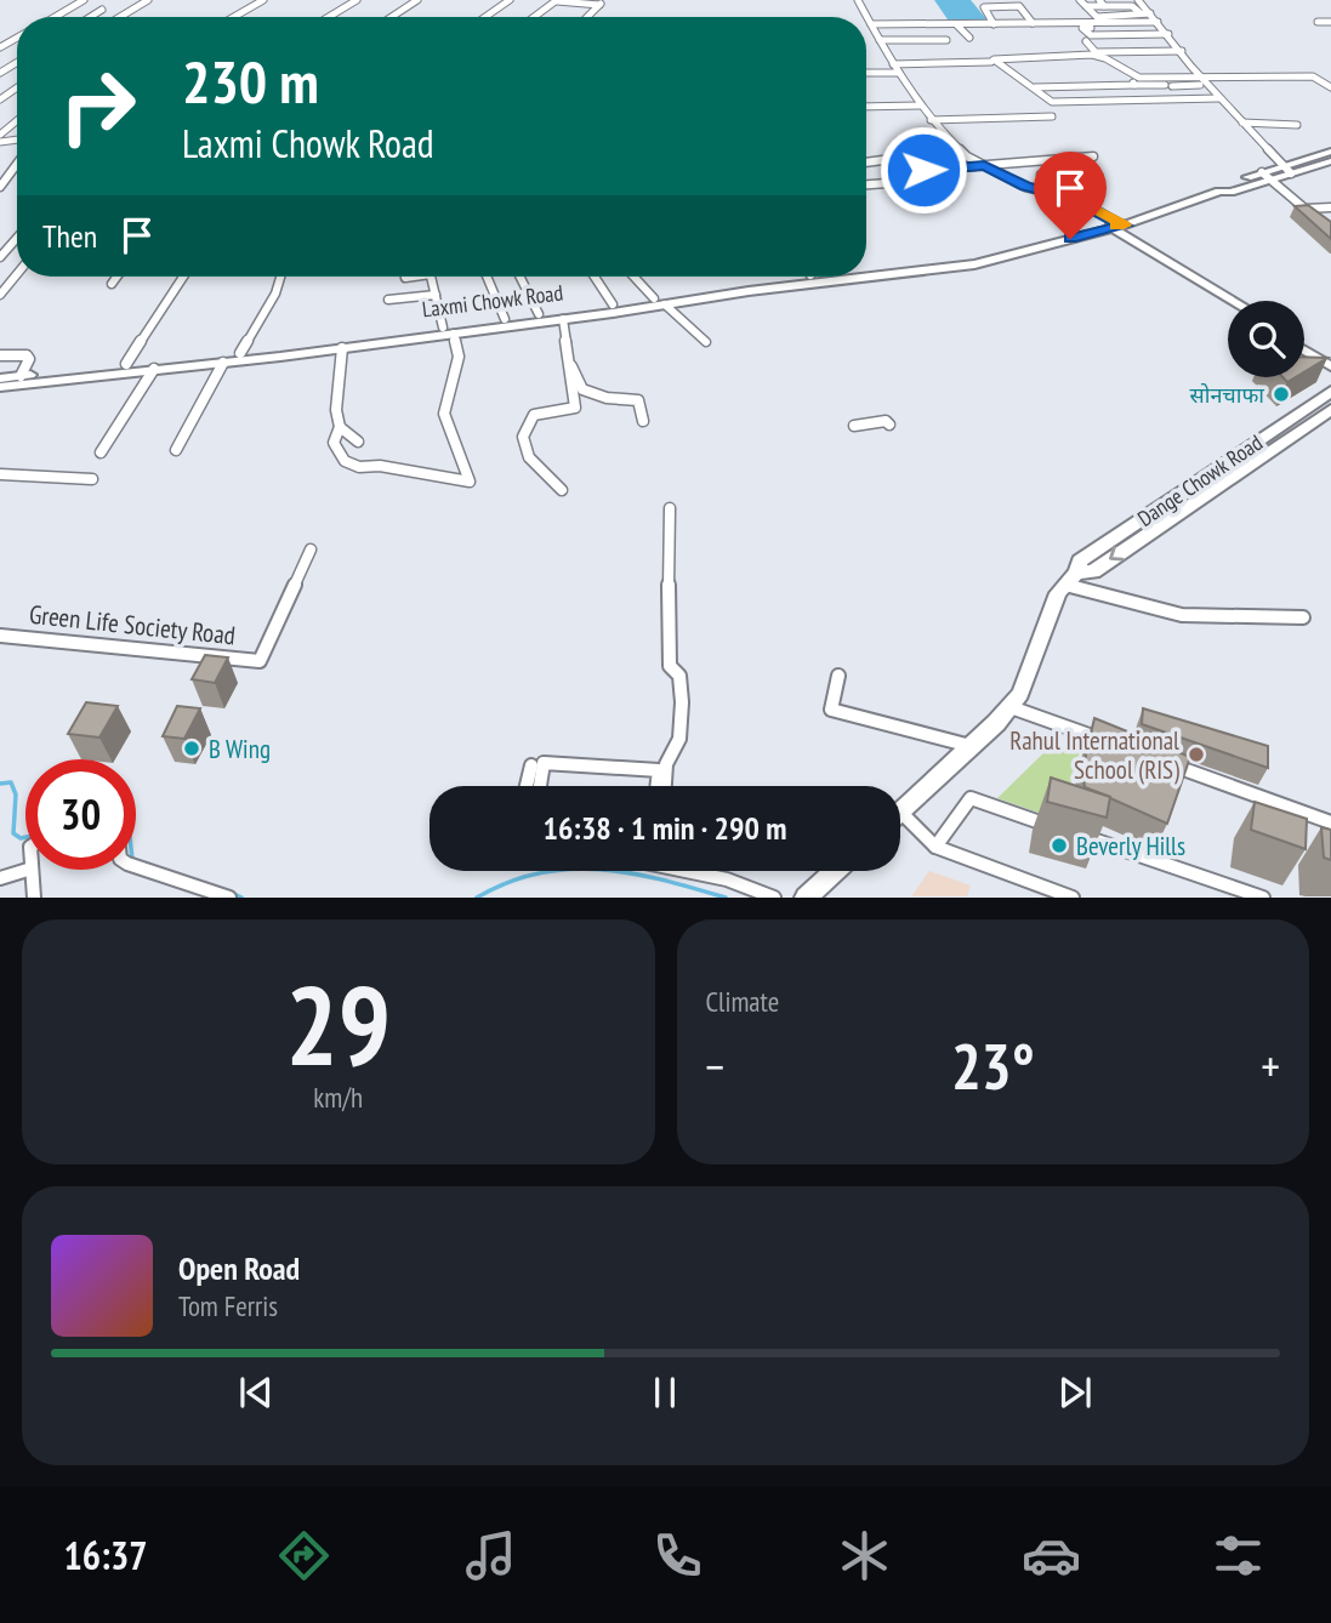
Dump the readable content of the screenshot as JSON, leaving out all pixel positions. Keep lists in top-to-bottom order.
{
  "streets": {
    "main road": ["Laxmi Chowk Road", "Dange Chowk Road"],
    "street": ["Green Life Society Road"]
  },
  "places": [
    "सोनचाफा",
    "B Wing",
    "Rahul International School (RIS)",
    "Beverly Hills"
  ],
  "page": {
    "turn": ["230 m", "Laxmi Chowk Road"],
    "then": "Then",
    "limit": "30",
    "trip": "16:38 · 1 min · 290 m",
    "tile": [
      ["29", "km/h"],
      "Climate"
    ],
    "heat": ["−", "23°", "+"],
    "song": ["Open Road", "Tom Ferris"],
    "tabs": "16:37"
  }
}
